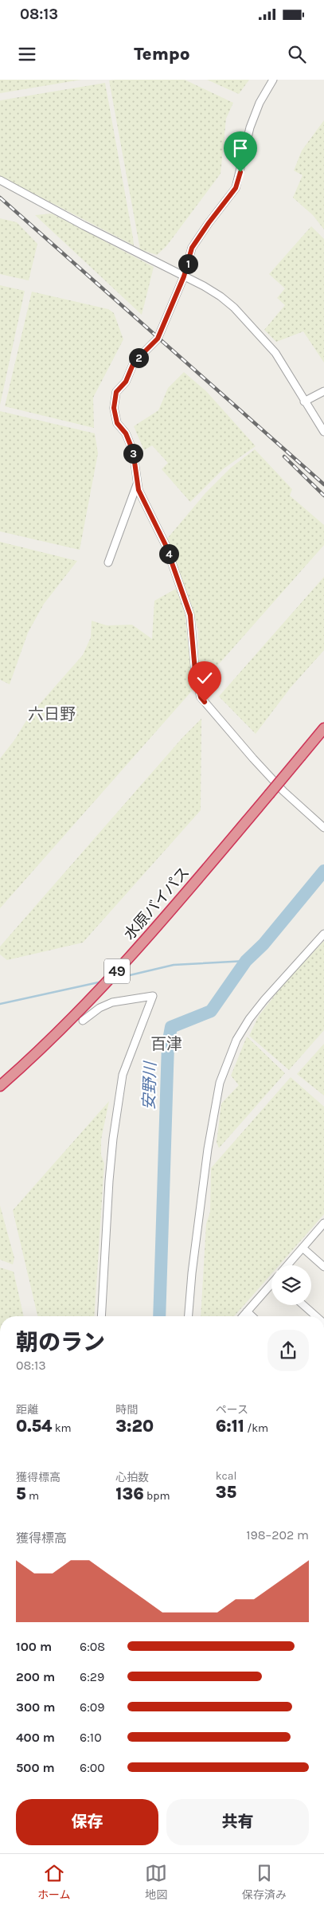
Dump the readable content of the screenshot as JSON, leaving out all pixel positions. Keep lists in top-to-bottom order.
{
  "streets": {
    "highway": ["水原バイパス", "49"]
  },
  "districts": ["六日野", "百津"],
  "water": ["安野川"],
  "page": {
    "status": "08:13",
    "header": "Tempo",
    "pins": [
      "1",
      "2",
      "3",
      "4"
    ],
    "heading": ["朝のラン", "08:13"],
    "stats": [
      ["距離", "0.54 km"],
      ["時間", "3:20"],
      ["ペース", "6:11 /km"],
      ["獲得標高", "5 m"],
      ["心拍数", "136 bpm"],
      ["kcal", "35"]
    ],
    "chart": ["獲得標高", "198–202 m"],
    "list": [
      {
        "name": "100 m",
        "note": "6:08"
      },
      {
        "name": "200 m",
        "note": "6:29"
      },
      {
        "name": "300 m",
        "note": "6:09"
      },
      {
        "name": "400 m",
        "note": "6:10"
      },
      {
        "name": "500 m",
        "note": "6:00"
      }
    ],
    "buttons": ["保存", "共有"],
    "tabs": ["ホーム", "地図", "保存済み"]
  }
}
